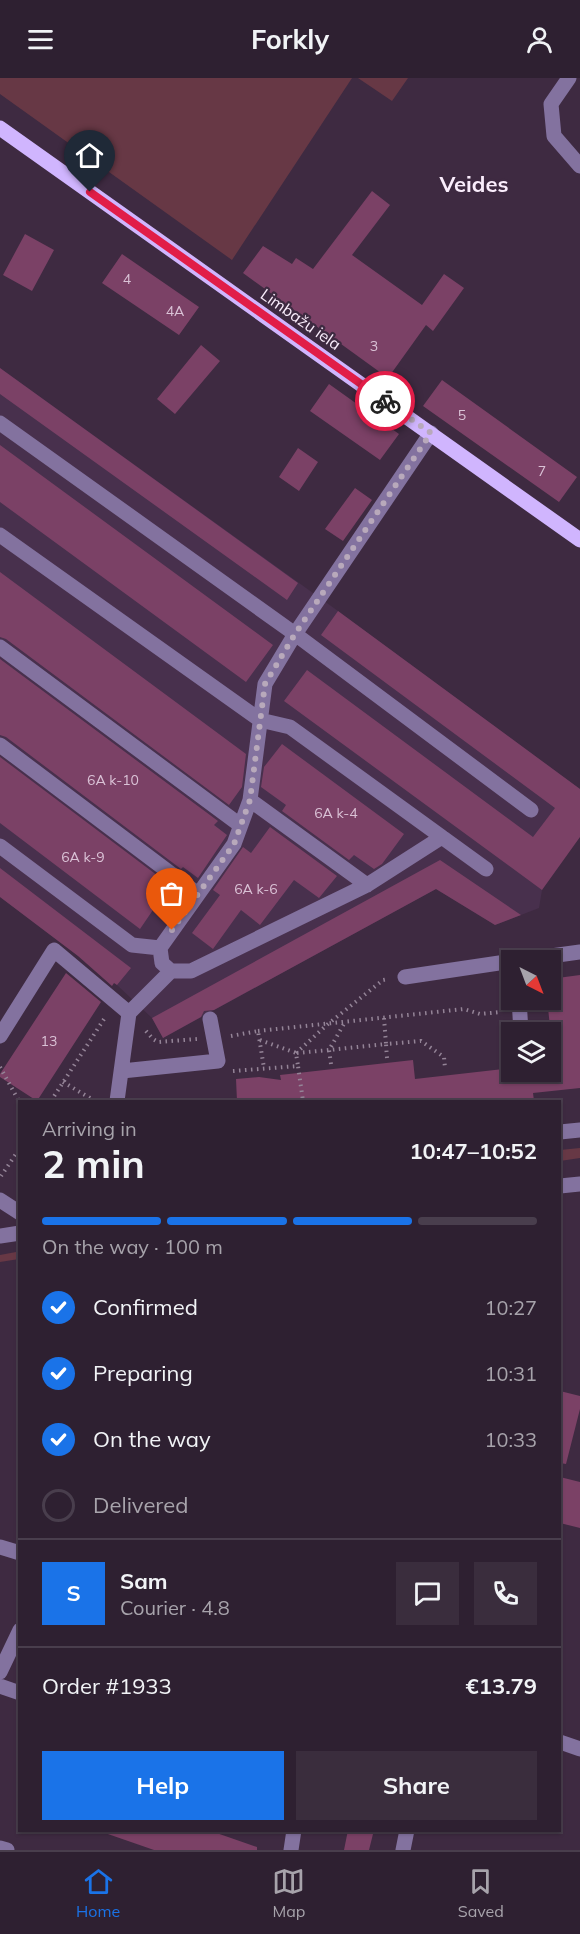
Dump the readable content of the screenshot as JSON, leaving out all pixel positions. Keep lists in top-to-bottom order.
{
  "streets": {
    "main road": ["Limbažu iela"]
  },
  "districts": ["Veides"],
  "house_numbers": [
    "4",
    "4A",
    "3",
    "5",
    "7",
    "6A k-10",
    "6A k-4",
    "6A k-9",
    "6A k-6",
    "13"
  ],
  "north": "bottom right",
  "page": {
    "header": "Forkly",
    "heading": ["2 min", "Arriving in", "10:47–10:52"],
    "panel": [
      "Sam",
      "Courier · 4.8",
      "Order #1933",
      "€13.79"
    ],
    "bar": "On the way · 100 m",
    "list": [
      ["Confirmed", "10:27"],
      ["Preparing", "10:31"],
      ["On the way", "10:33"],
      "Delivered"
    ],
    "round": "S",
    "buttons": ["Help", "Share"],
    "tabs": ["Home", "Map", "Saved"]
  }
}
